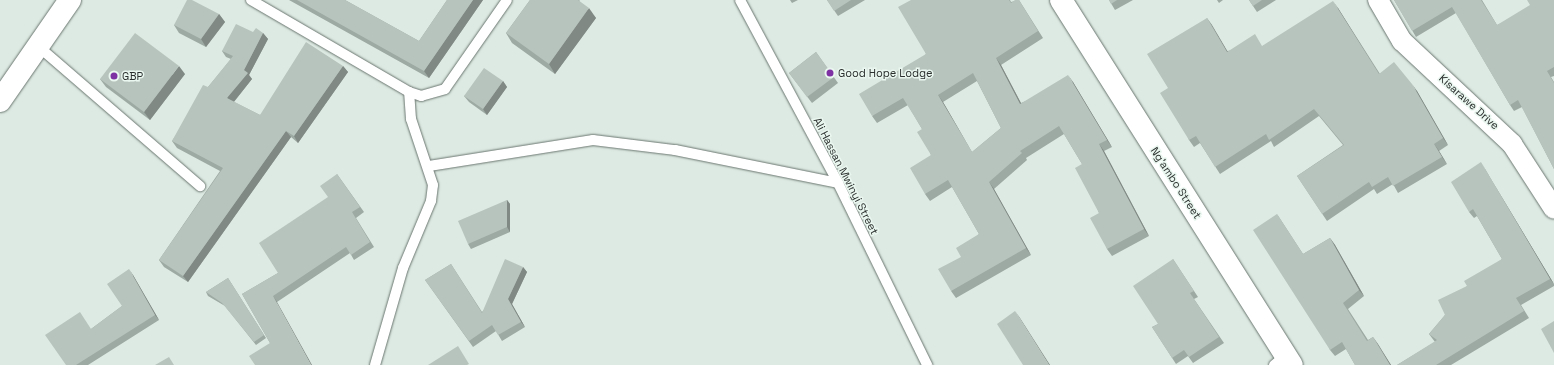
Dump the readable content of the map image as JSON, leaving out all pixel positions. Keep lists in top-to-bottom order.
{
  "streets": {
    "main road": ["Ng’ambo Street"],
    "street": ["Kisarawe Drive"],
    "lane": ["Ali Hassan Mwinyi Street"]
  },
  "places": ["Good Hope Lodge", "GBP"]
}
